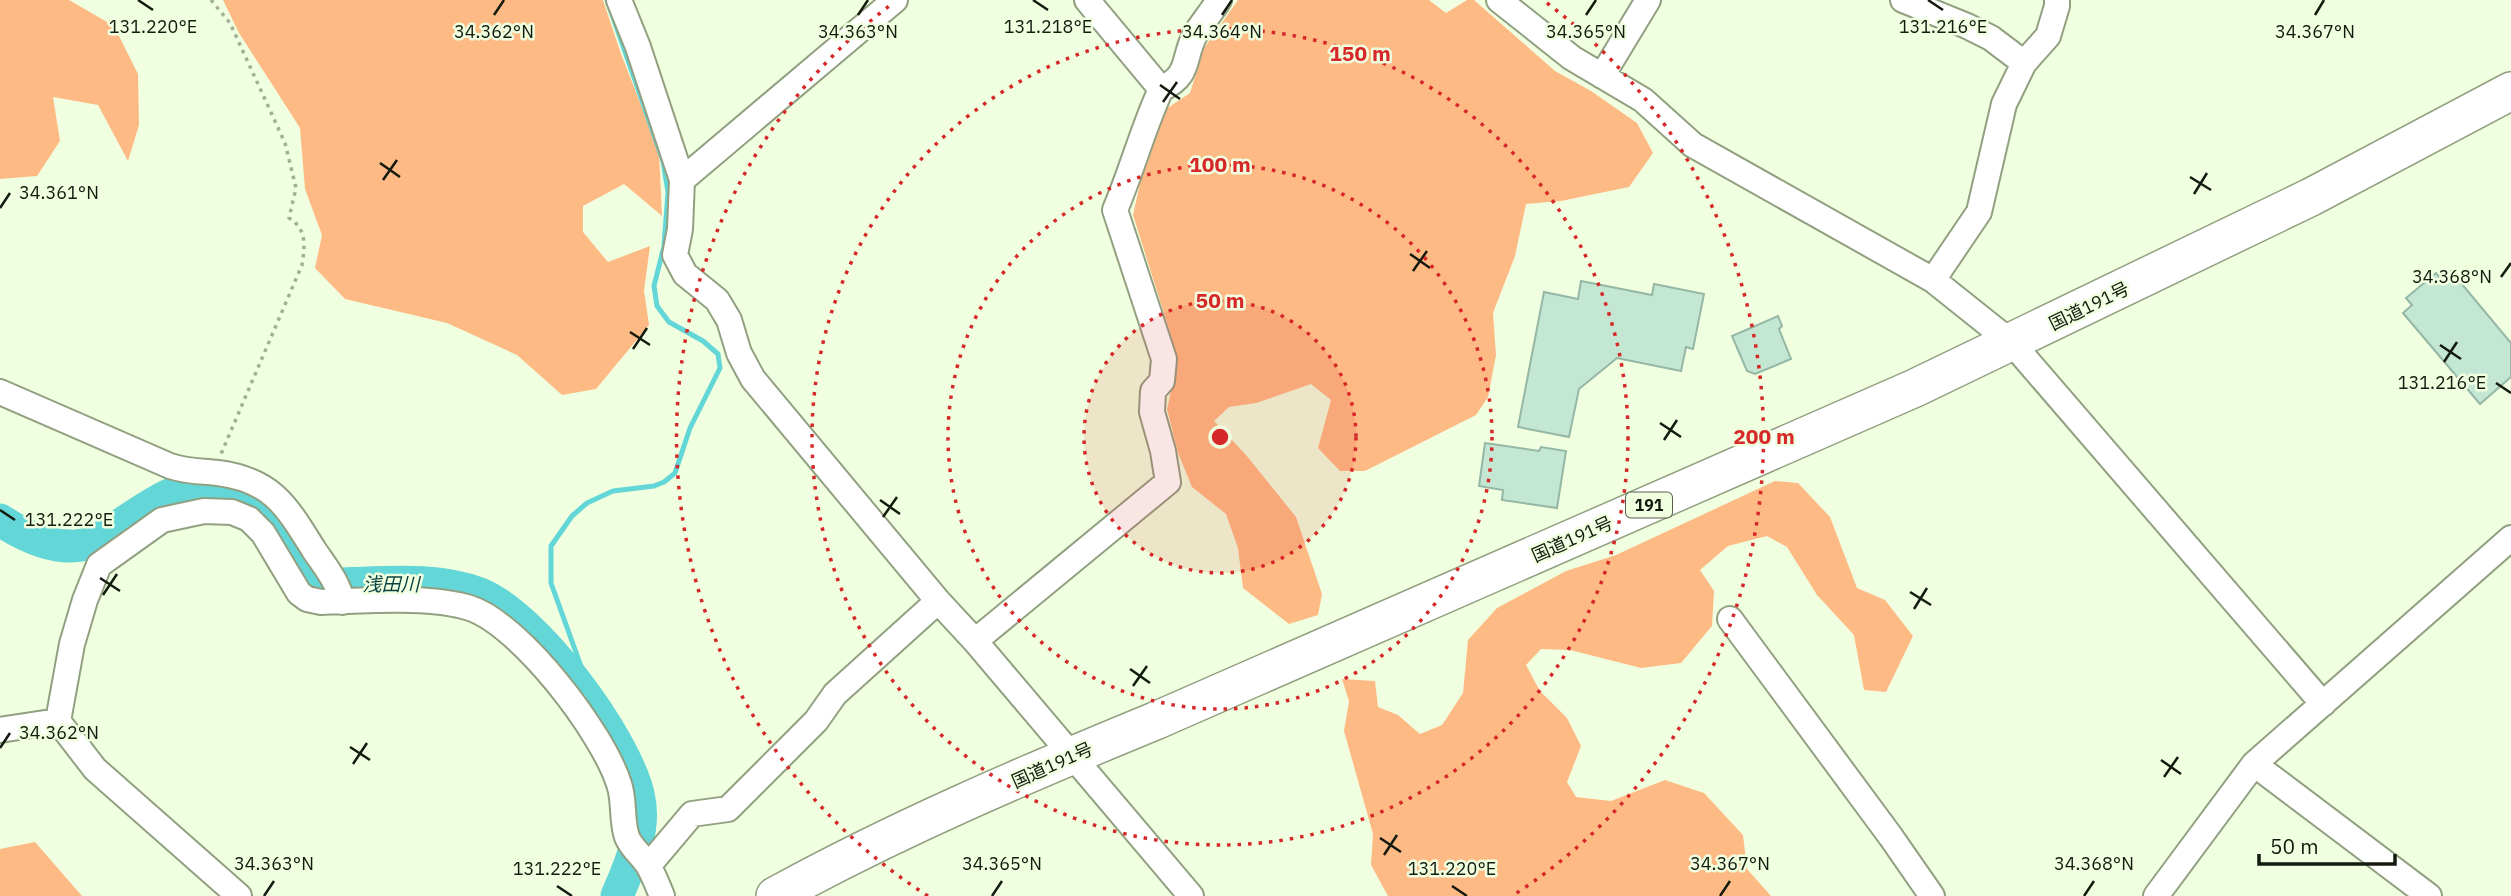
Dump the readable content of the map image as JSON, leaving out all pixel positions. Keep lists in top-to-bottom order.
{
  "streets": {
    "highway": ["国道191号", "191"]
  },
  "water": ["浅田川"],
  "scale_bar": "50 m",
  "coordinates": [
    "131.220°E",
    "131.218°E",
    "131.216°E",
    "34.362°N",
    "34.363°N",
    "34.364°N",
    "34.365°N",
    "34.367°N",
    "34.361°N",
    "34.368°N",
    "131.222°E"
  ],
  "rings": [
    "150 m",
    "100 m",
    "50 m",
    "200 m"
  ]
}
